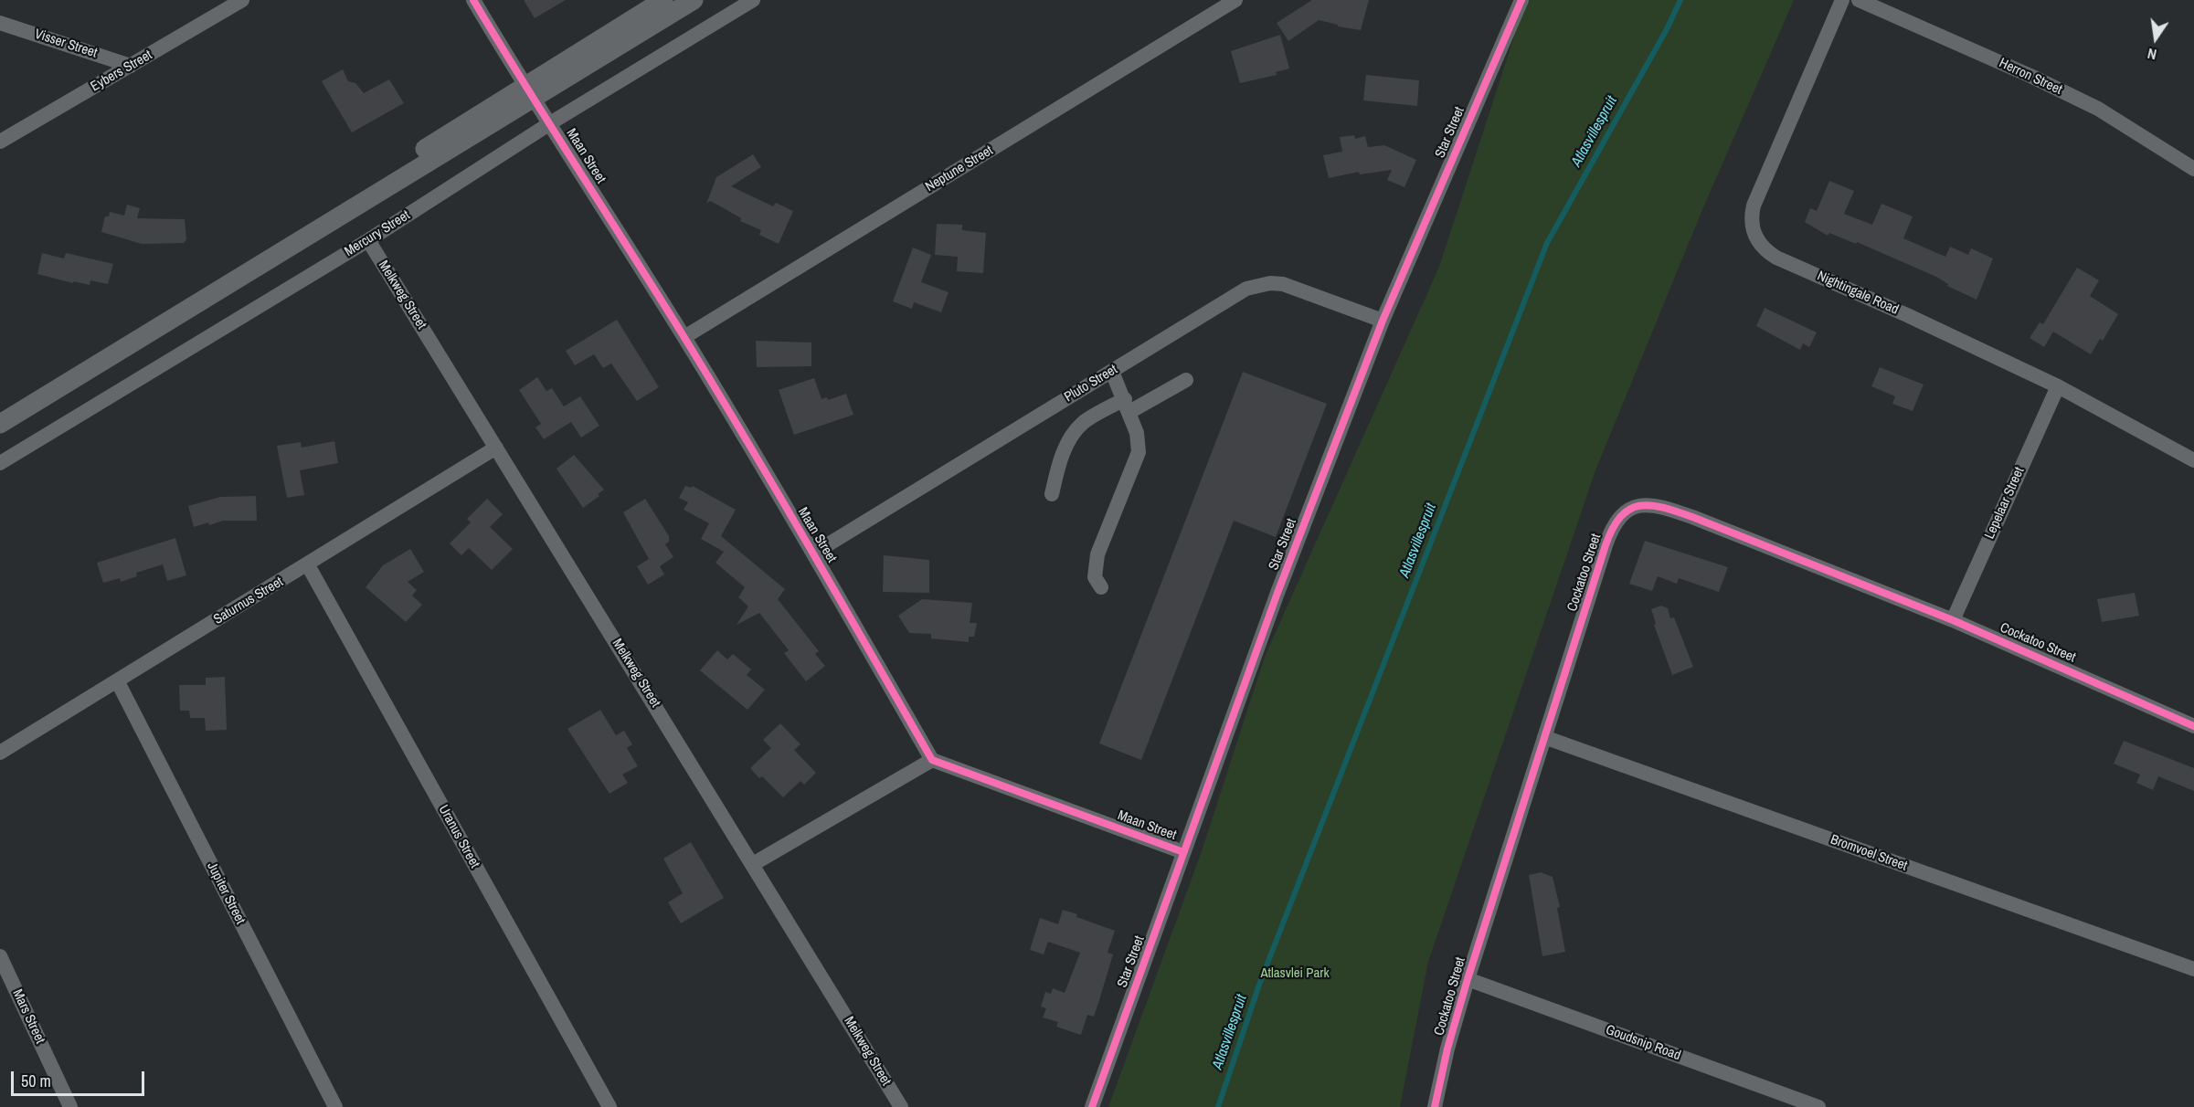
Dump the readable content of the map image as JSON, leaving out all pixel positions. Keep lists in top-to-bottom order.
{
  "streets": {
    "street": [
      "Visser Street",
      "Eybers Street",
      "Herron Street",
      "Star Street",
      "Maan Street",
      "Neptune Street",
      "Mercury Street",
      "Nightingale Road",
      "Melkweg Street",
      "Pluto Street",
      "Lepelaar Street",
      "Cockatoo Street",
      "Saturnus Street",
      "Uranus Street",
      "Bromvoel Street",
      "Jupiter Street",
      "Mars Street",
      "Goudsnip Road"
    ]
  },
  "crossings": [
    ["Visser Street", "Eybers Street"],
    ["Star Street", "Maan Street"],
    ["Star Street", "Pluto Street"],
    ["Maan Street", "Neptune Street"],
    ["Maan Street", "Mercury Street"],
    ["Maan Street", "Pluto Street"],
    ["Mercury Street", "Melkweg Street"],
    ["Nightingale Road", "Lepelaar Street"],
    ["Melkweg Street", "Saturnus Street"],
    ["Lepelaar Street", "Cockatoo Street"],
    ["Cockatoo Street", "Bromvoel Street"],
    ["Cockatoo Street", "Goudsnip Road"],
    ["Saturnus Street", "Uranus Street"],
    ["Saturnus Street", "Jupiter Street"]
  ],
  "water": ["Atlasvillespruit"],
  "parks": ["Atlasvlei Park"],
  "scale_bar": "50 m",
  "north": "bottom"
}
